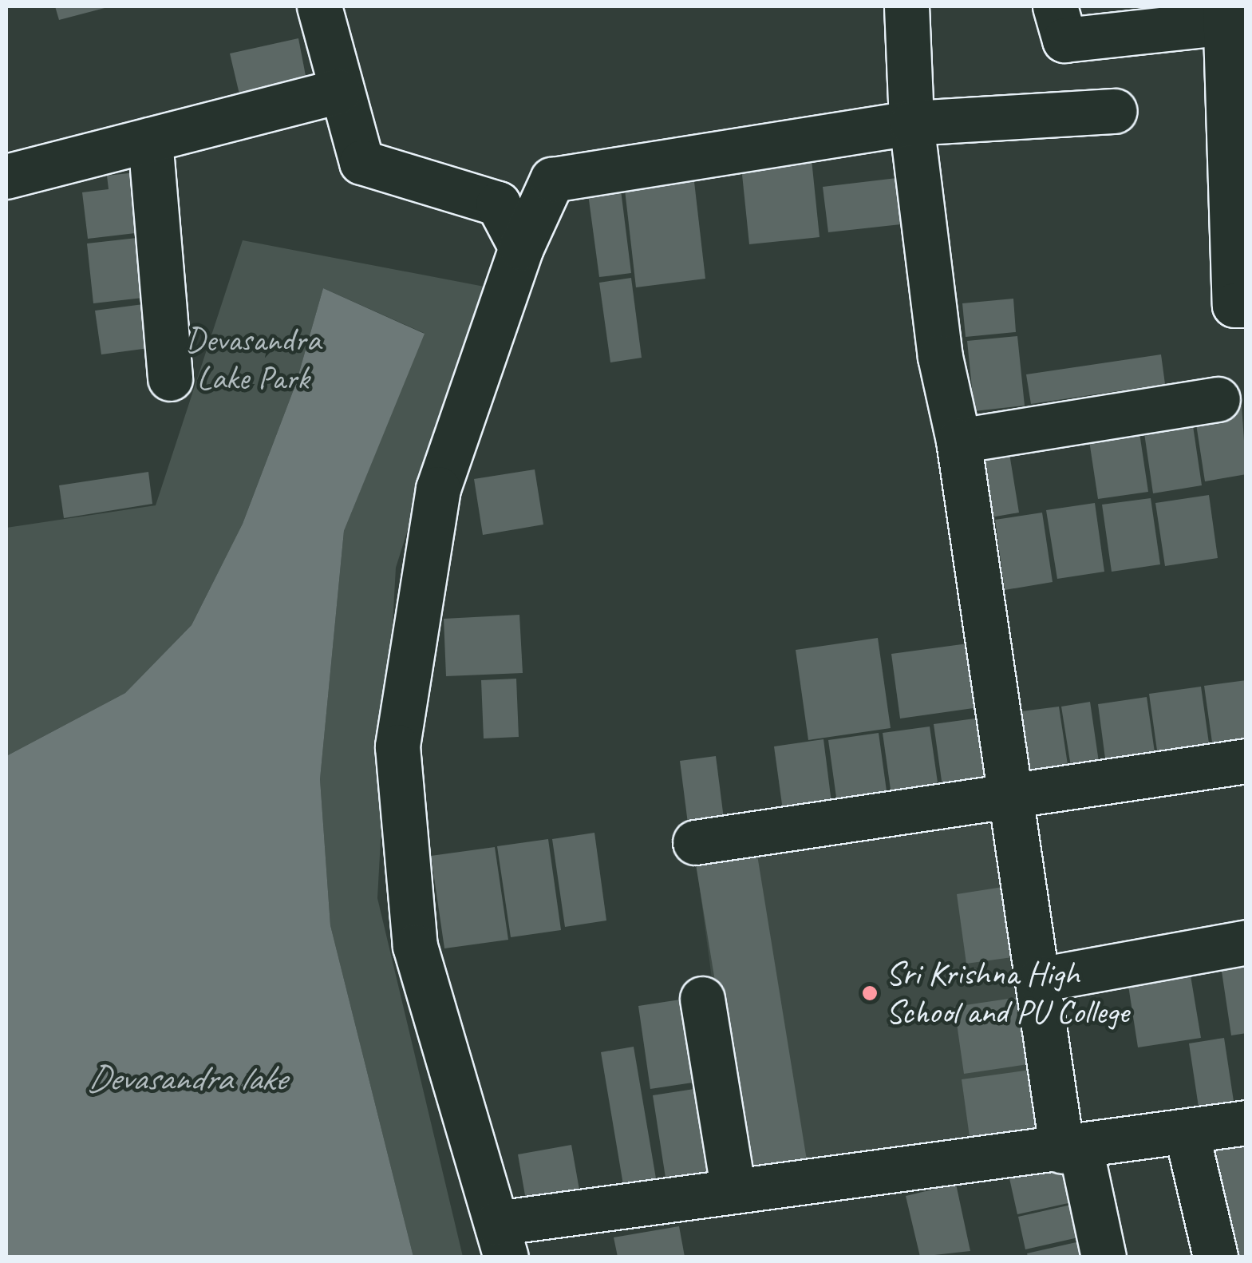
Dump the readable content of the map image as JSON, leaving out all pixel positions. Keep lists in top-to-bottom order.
{
  "water": ["Devasandra lake"],
  "parks": ["Devasandra Lake Park"],
  "places": ["Sri Krishna High School and PU College"]
}
